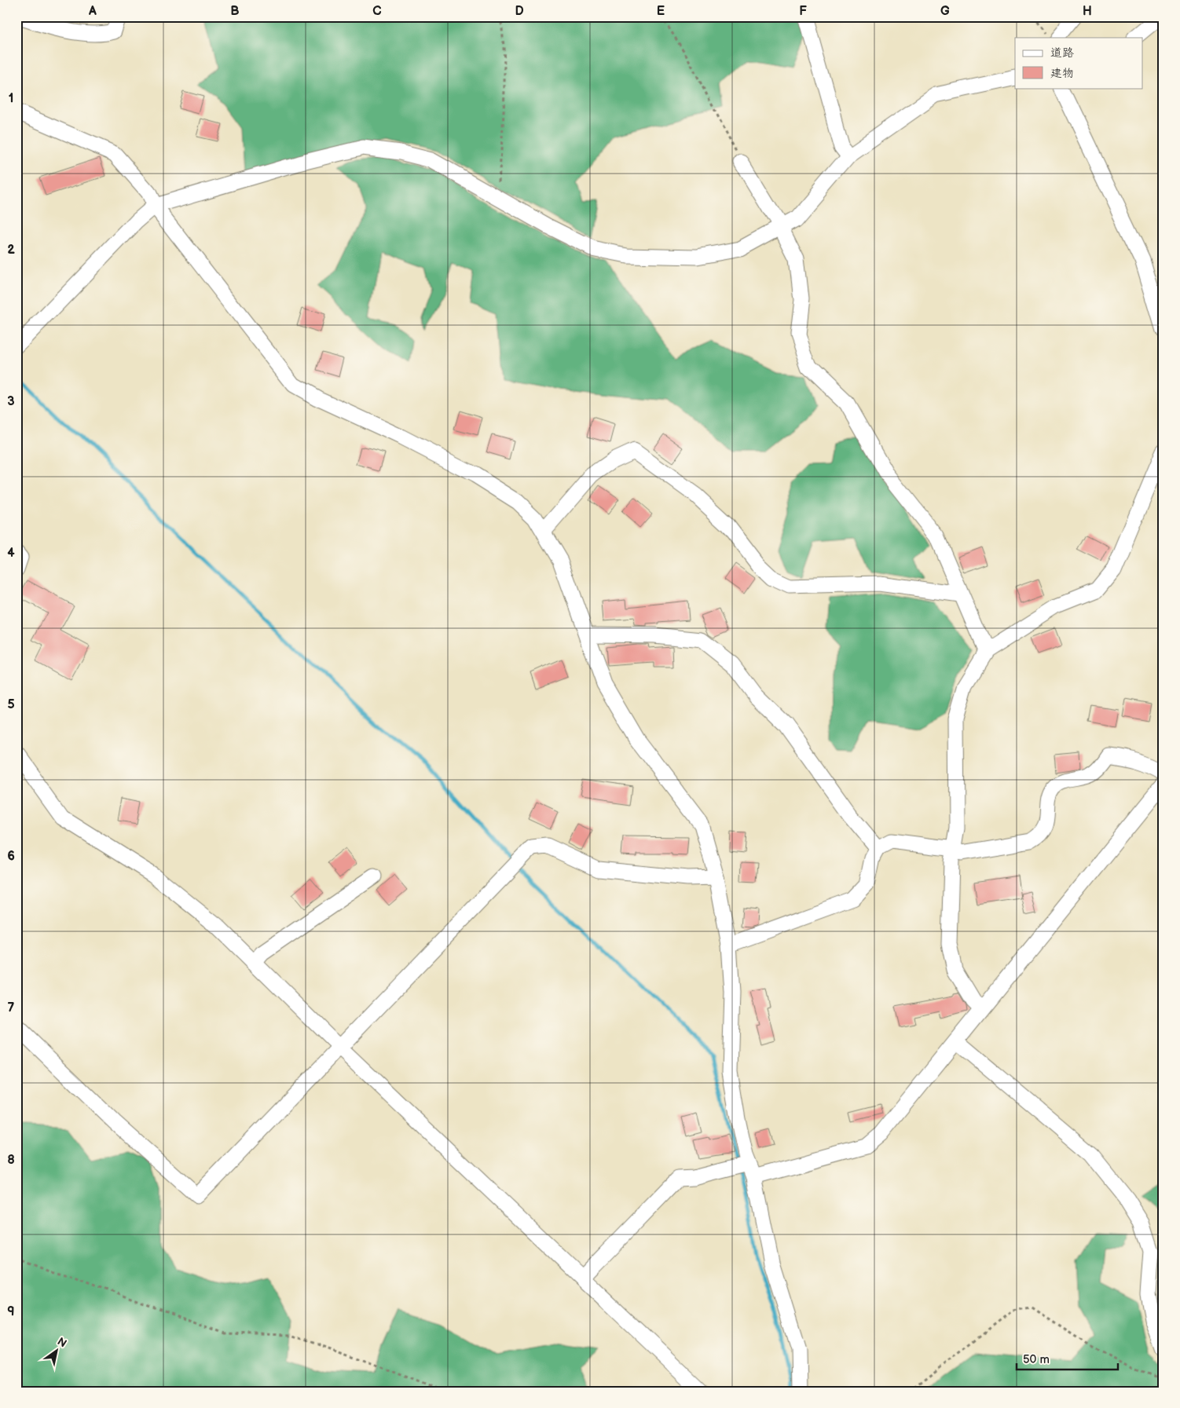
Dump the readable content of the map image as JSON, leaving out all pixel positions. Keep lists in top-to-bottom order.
{
  "legend": ["道路", "建物"],
  "scale_bar": "50 m",
  "north": "top right",
  "grid": {
    "columns": [
      "A",
      "B",
      "C",
      "D",
      "E",
      "F",
      "G",
      "H"
    ],
    "rows": [
      "1",
      "2",
      "3",
      "4",
      "5",
      "6",
      "7",
      "8",
      "9"
    ]
  }
}
